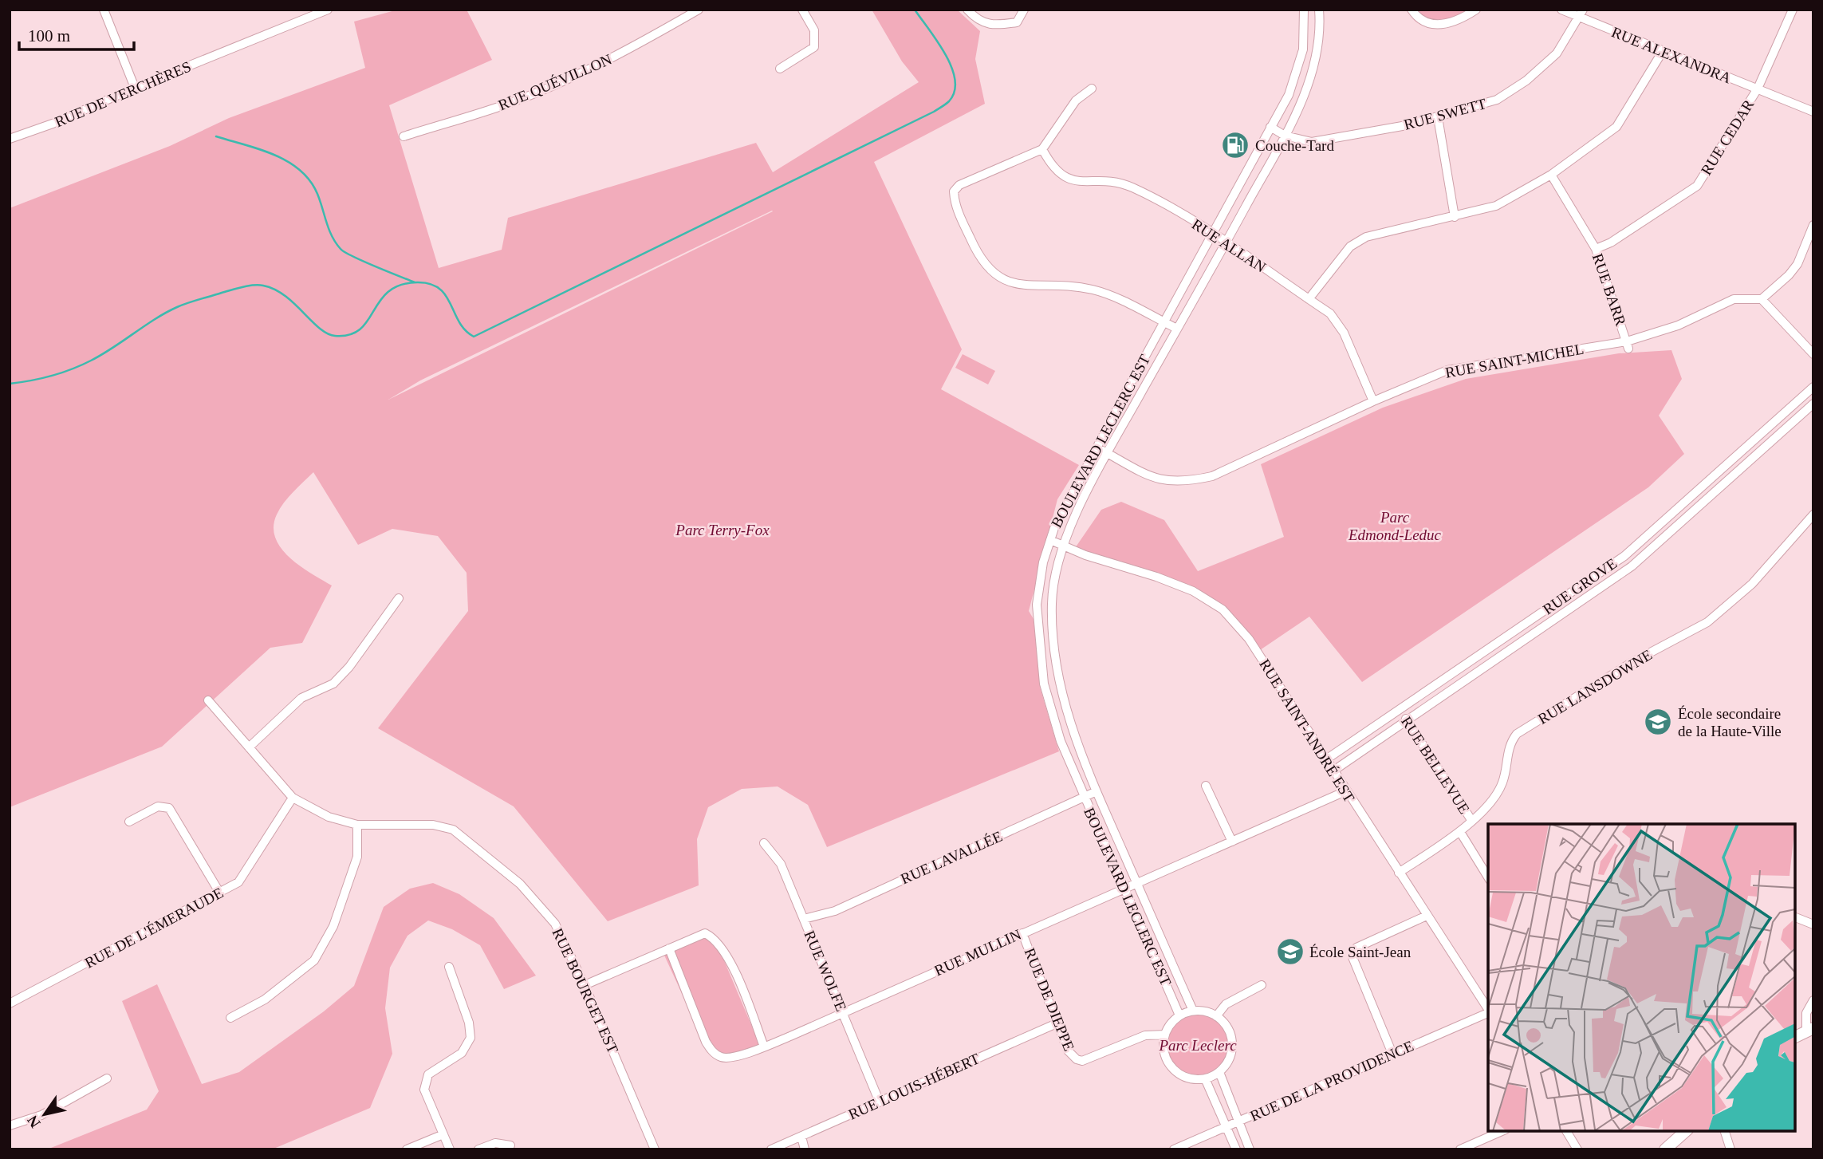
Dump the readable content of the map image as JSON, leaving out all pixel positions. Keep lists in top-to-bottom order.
{
  "streets": {
    "street": [
      "RUE ALEXANDRA",
      "RUE QUÉVILLON",
      "RUE DE VERCHÈRES",
      "RUE SWETT",
      "RUE CEDAR",
      "RUE ALLAN",
      "RUE BARR",
      "RUE SAINT-MICHEL",
      "BOULEVARD LECLERC EST",
      "RUE GROVE",
      "RUE LANSDOWNE",
      "RUE SAINT-ANDRÉ EST",
      "RUE BELLEVUE",
      "RUE LAVALLÉE",
      "RUE DE L'ÉMERAUDE",
      "RUE MULLIN",
      "RUE WOLFE",
      "RUE BOURGET EST",
      "RUE DE DIEPPE",
      "RUE DE LA PROVIDENCE",
      "RUE LOUIS-HÉBERT"
    ]
  },
  "crossings": [
    ["RUE ALEXANDRA", "RUE SWETT"],
    ["RUE ALEXANDRA", "RUE CEDAR"],
    ["RUE SWETT", "BOULEVARD LECLERC EST"],
    ["RUE CEDAR", "RUE BARR"],
    ["RUE ALLAN", "RUE SAINT-MICHEL"],
    ["RUE ALLAN", "BOULEVARD LECLERC EST"],
    ["RUE BARR", "RUE SAINT-MICHEL"],
    ["RUE SAINT-MICHEL", "BOULEVARD LECLERC EST"],
    ["BOULEVARD LECLERC EST", "RUE SAINT-ANDRÉ EST"],
    ["BOULEVARD LECLERC EST", "RUE LAVALLÉE"],
    ["BOULEVARD LECLERC EST", "RUE MULLIN"],
    ["BOULEVARD LECLERC EST", "RUE DE DIEPPE"],
    ["RUE GROVE", "RUE SAINT-ANDRÉ EST"],
    ["RUE GROVE", "RUE BELLEVUE"],
    ["RUE LANSDOWNE", "RUE SAINT-ANDRÉ EST"],
    ["RUE LANSDOWNE", "RUE BELLEVUE"],
    ["RUE SAINT-ANDRÉ EST", "RUE MULLIN"],
    ["RUE LAVALLÉE", "RUE WOLFE"],
    ["RUE DE L'ÉMERAUDE", "RUE BOURGET EST"],
    ["RUE MULLIN", "RUE WOLFE"],
    ["RUE MULLIN", "RUE DE DIEPPE"],
    ["RUE WOLFE", "RUE LOUIS-HÉBERT"],
    ["RUE DE DIEPPE", "RUE LOUIS-HÉBERT"]
  ],
  "parks": ["Parc Edmond-Leduc", "Parc Terry-Fox", "Parc Leclerc"],
  "places": {
    "fuel station": ["Couche-Tard"],
    "school or university": ["École secondaire de la Haute-Ville", "École Saint-Jean"]
  },
  "scale_bar": "100 m",
  "north": "bottom left"
}
